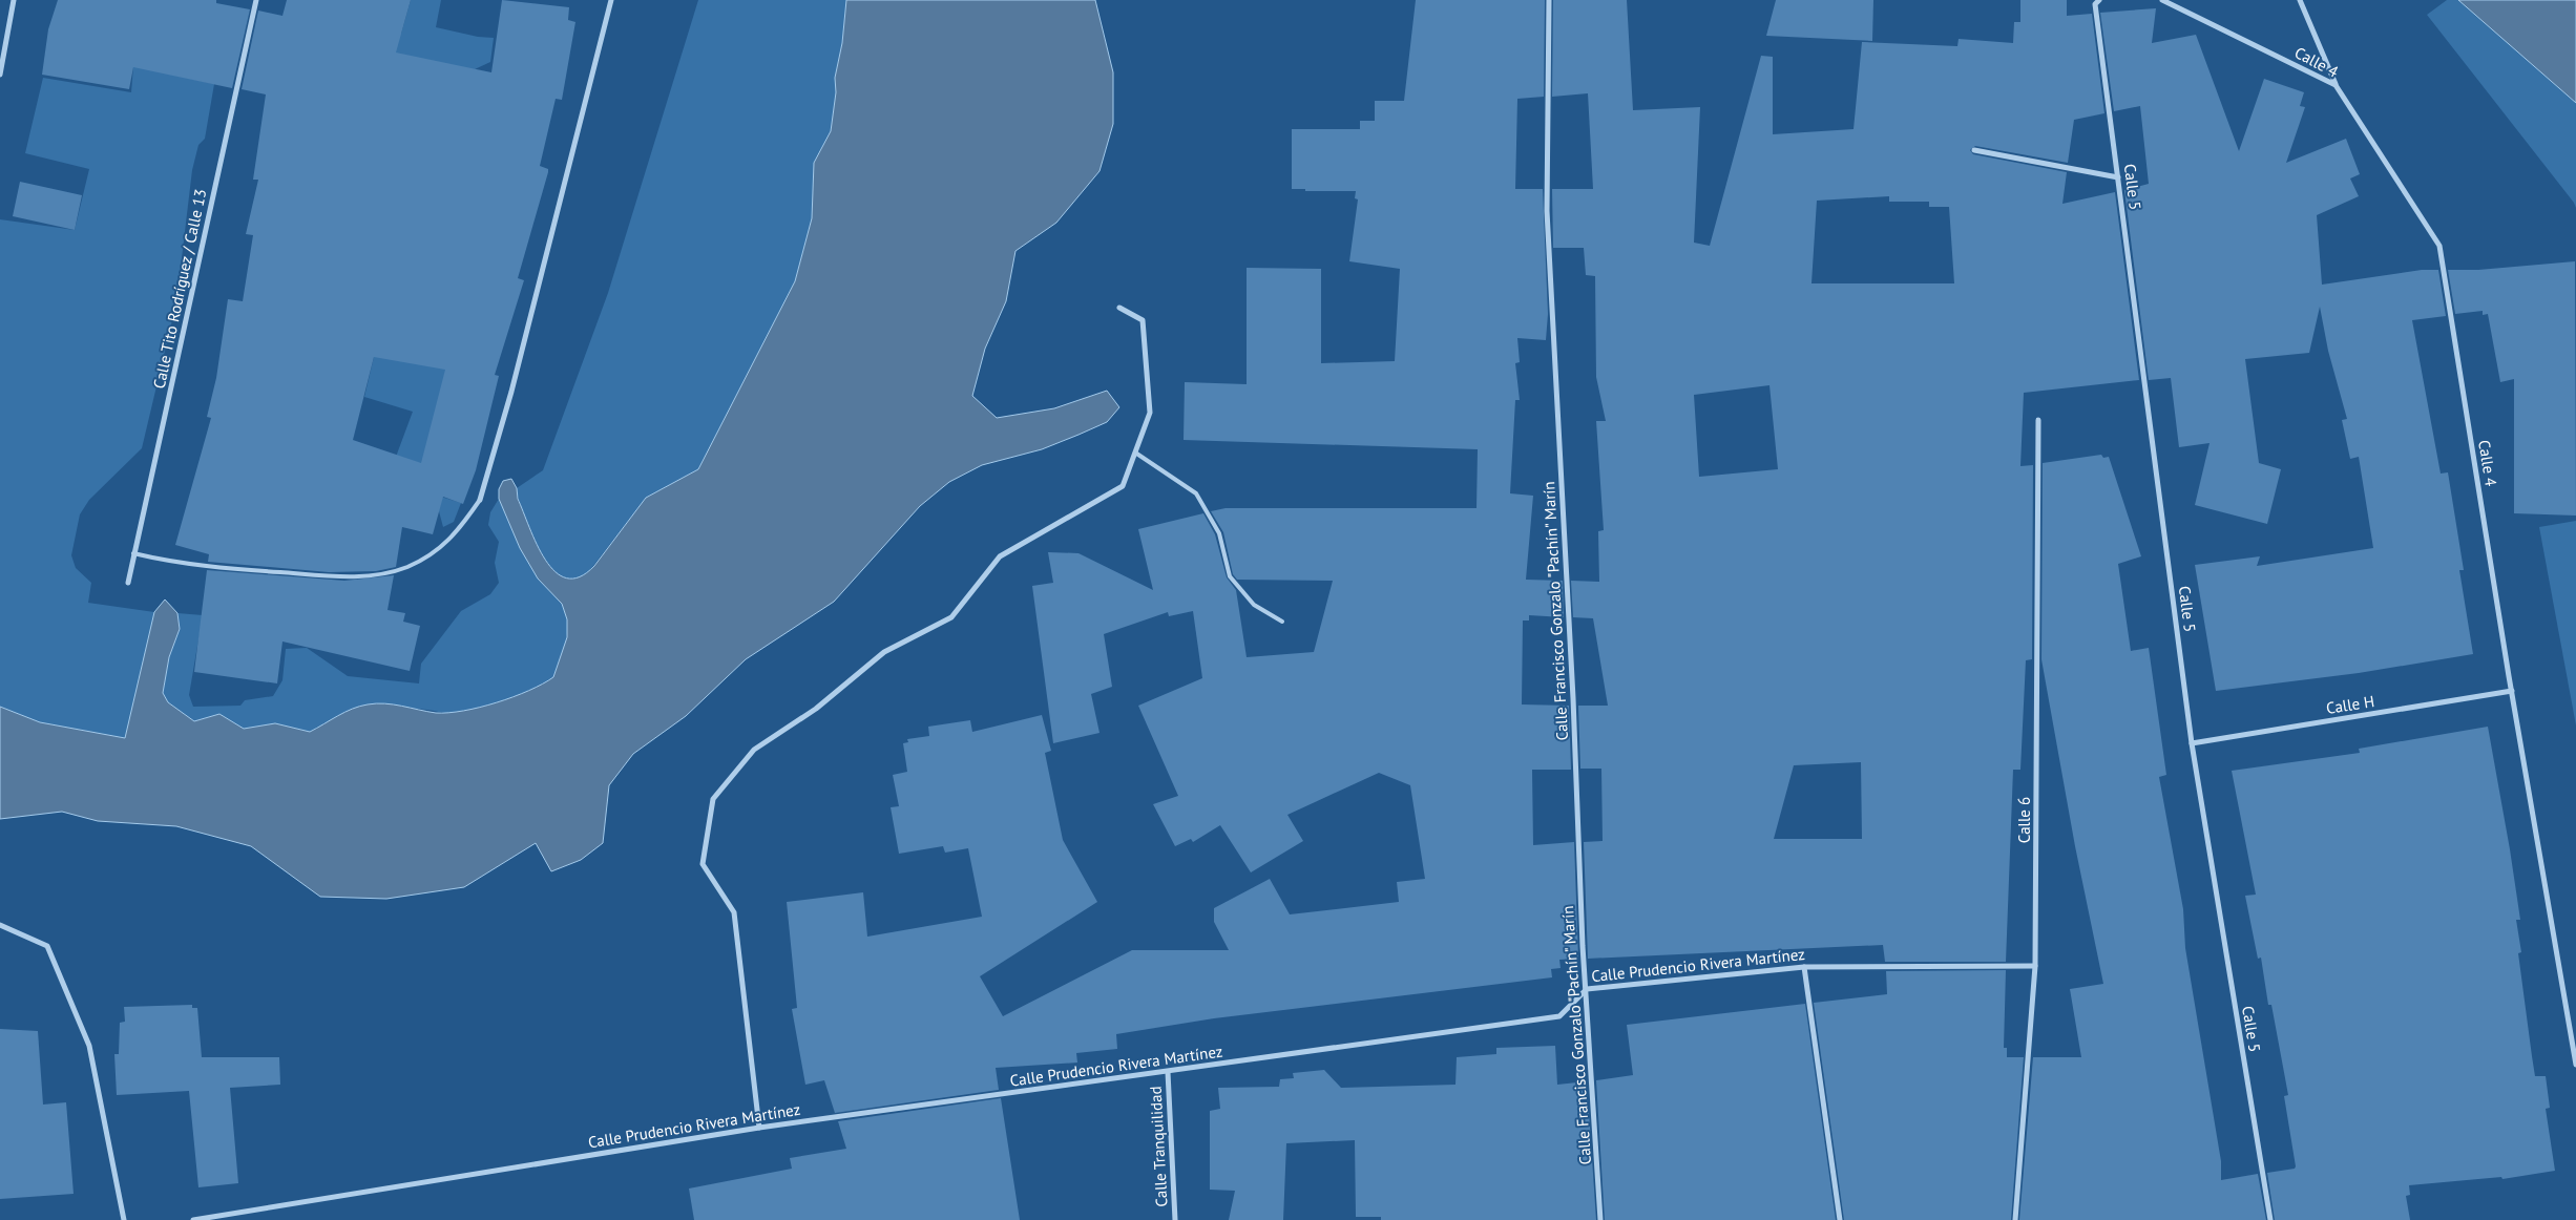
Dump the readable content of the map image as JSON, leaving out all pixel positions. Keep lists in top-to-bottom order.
{
  "streets": {
    "street": [
      "Calle 4",
      "Calle 5",
      "Calle Tito Rodríguez / Calle 13",
      "Calle Francisco Gonzalo \"Pachín\" Marín",
      "Calle H",
      "Calle 6",
      "Calle Prudencio Rivera Martínez",
      "Calle Tranquilidad"
    ]
  },
  "crossings": [
    ["Calle 4", "Calle H"],
    ["Calle 5", "Calle H"],
    ["Calle Francisco Gonzalo \"Pachín\" Marín", "Calle Prudencio Rivera Martínez"],
    ["Calle 6", "Calle Prudencio Rivera Martínez"],
    ["Calle Prudencio Rivera Martínez", "Calle Tranquilidad"]
  ]
}
